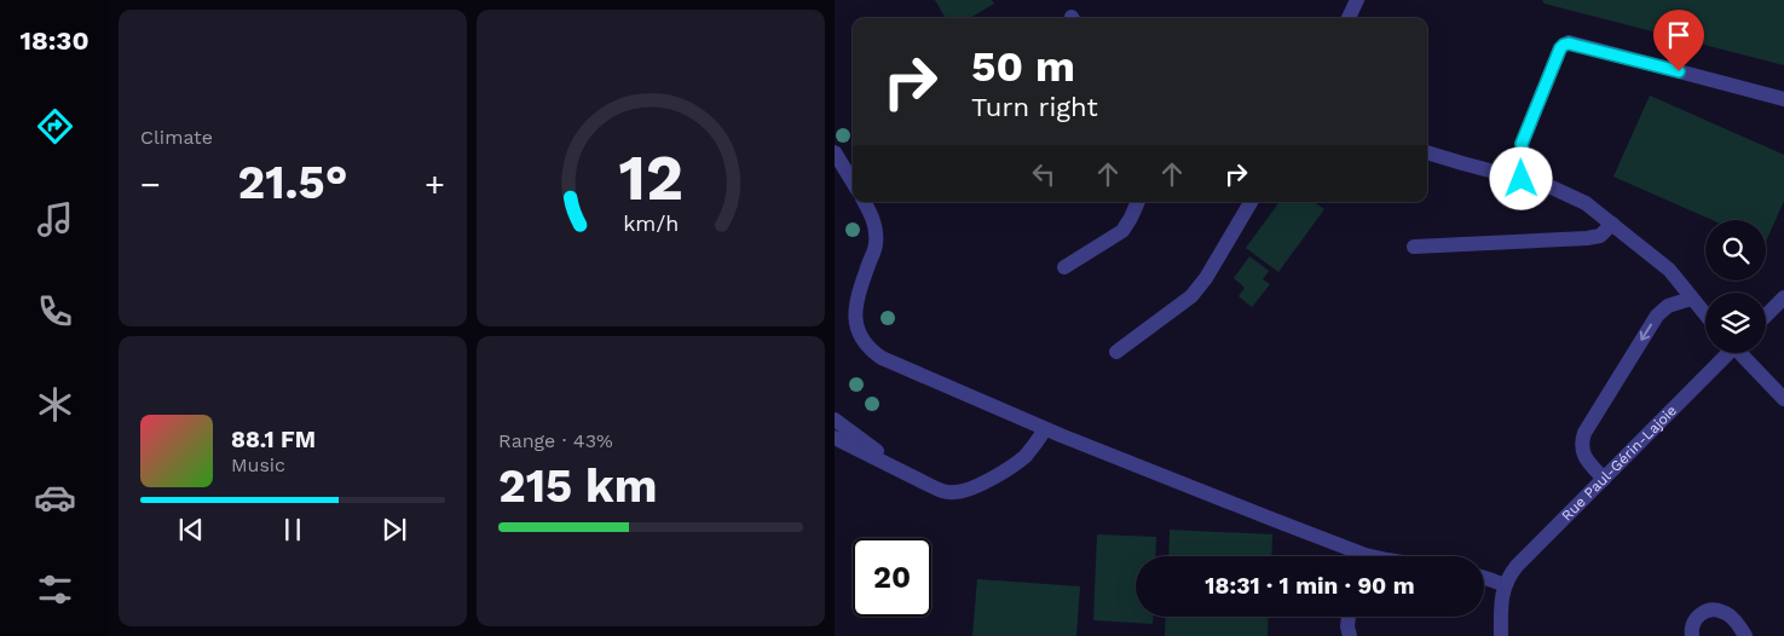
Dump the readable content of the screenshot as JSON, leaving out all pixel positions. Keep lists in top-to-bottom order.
{
  "streets": {
    "street": ["Rue Paul-Gérin-Lajoie"]
  },
  "page": {
    "tabs": "18:30",
    "tile": [
      "Climate",
      ["Range · 43%", "215 km"]
    ],
    "turn": ["50 m", "Turn right"],
    "heat": ["−", "21.5°", "+"],
    "song": ["88.1 FM", "Music"],
    "limit": "20",
    "trip": "18:31 · 1 min · 90 m",
    "gauge": ["12", "km/h"]
  }
}
